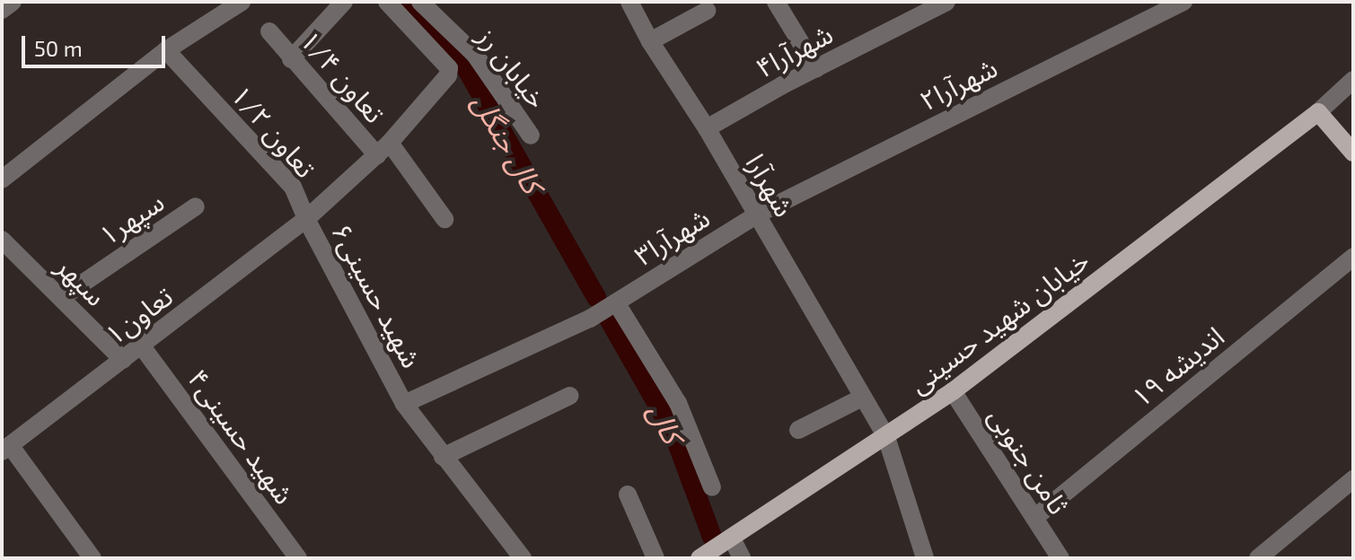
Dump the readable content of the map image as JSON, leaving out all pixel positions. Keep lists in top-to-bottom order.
{
  "streets": {
    "main road": ["خیابان شهید حسینی"],
    "street": [
      "شهرآرا۴",
      "خیابان رز",
      "تعاون ۱/۴",
      "شهرآرا۲",
      "تعاون ۱/۲",
      "شهرآرا",
      "سپهر۱",
      "شهرآرا۳",
      "سپهر",
      "شهید حسینی۶",
      "تعاون۱",
      "اندیشه ۱۹",
      "شهید حسینی۴",
      "ثامن جنوبی"
    ]
  },
  "crossings": [
    ["شهرآرا۴", "شهرآرا"],
    ["تعاون ۱/۴", "شهید حسینی۶"],
    ["شهرآرا۲", "شهرآرا"],
    ["شهرآرا۲", "شهرآرا۳"],
    ["تعاون ۱/۲", "شهید حسینی۶"],
    ["تعاون ۱/۲", "تعاون۱"],
    ["شهرآرا", "شهرآرا۳"],
    ["شهرآرا", "خیابان شهید حسینی"],
    ["سپهر۱", "سپهر"],
    ["شهرآرا۳", "شهید حسینی۶"],
    ["سپهر", "تعاون۱"],
    ["شهید حسینی۶", "تعاون۱"],
    ["تعاون۱", "شهید حسینی۴"],
    ["خیابان شهید حسینی", "ثامن جنوبی"],
    ["اندیشه ۱۹", "ثامن جنوبی"]
  ],
  "water": ["کال جنگل", "کال"],
  "scale_bar": "50 m"
}
